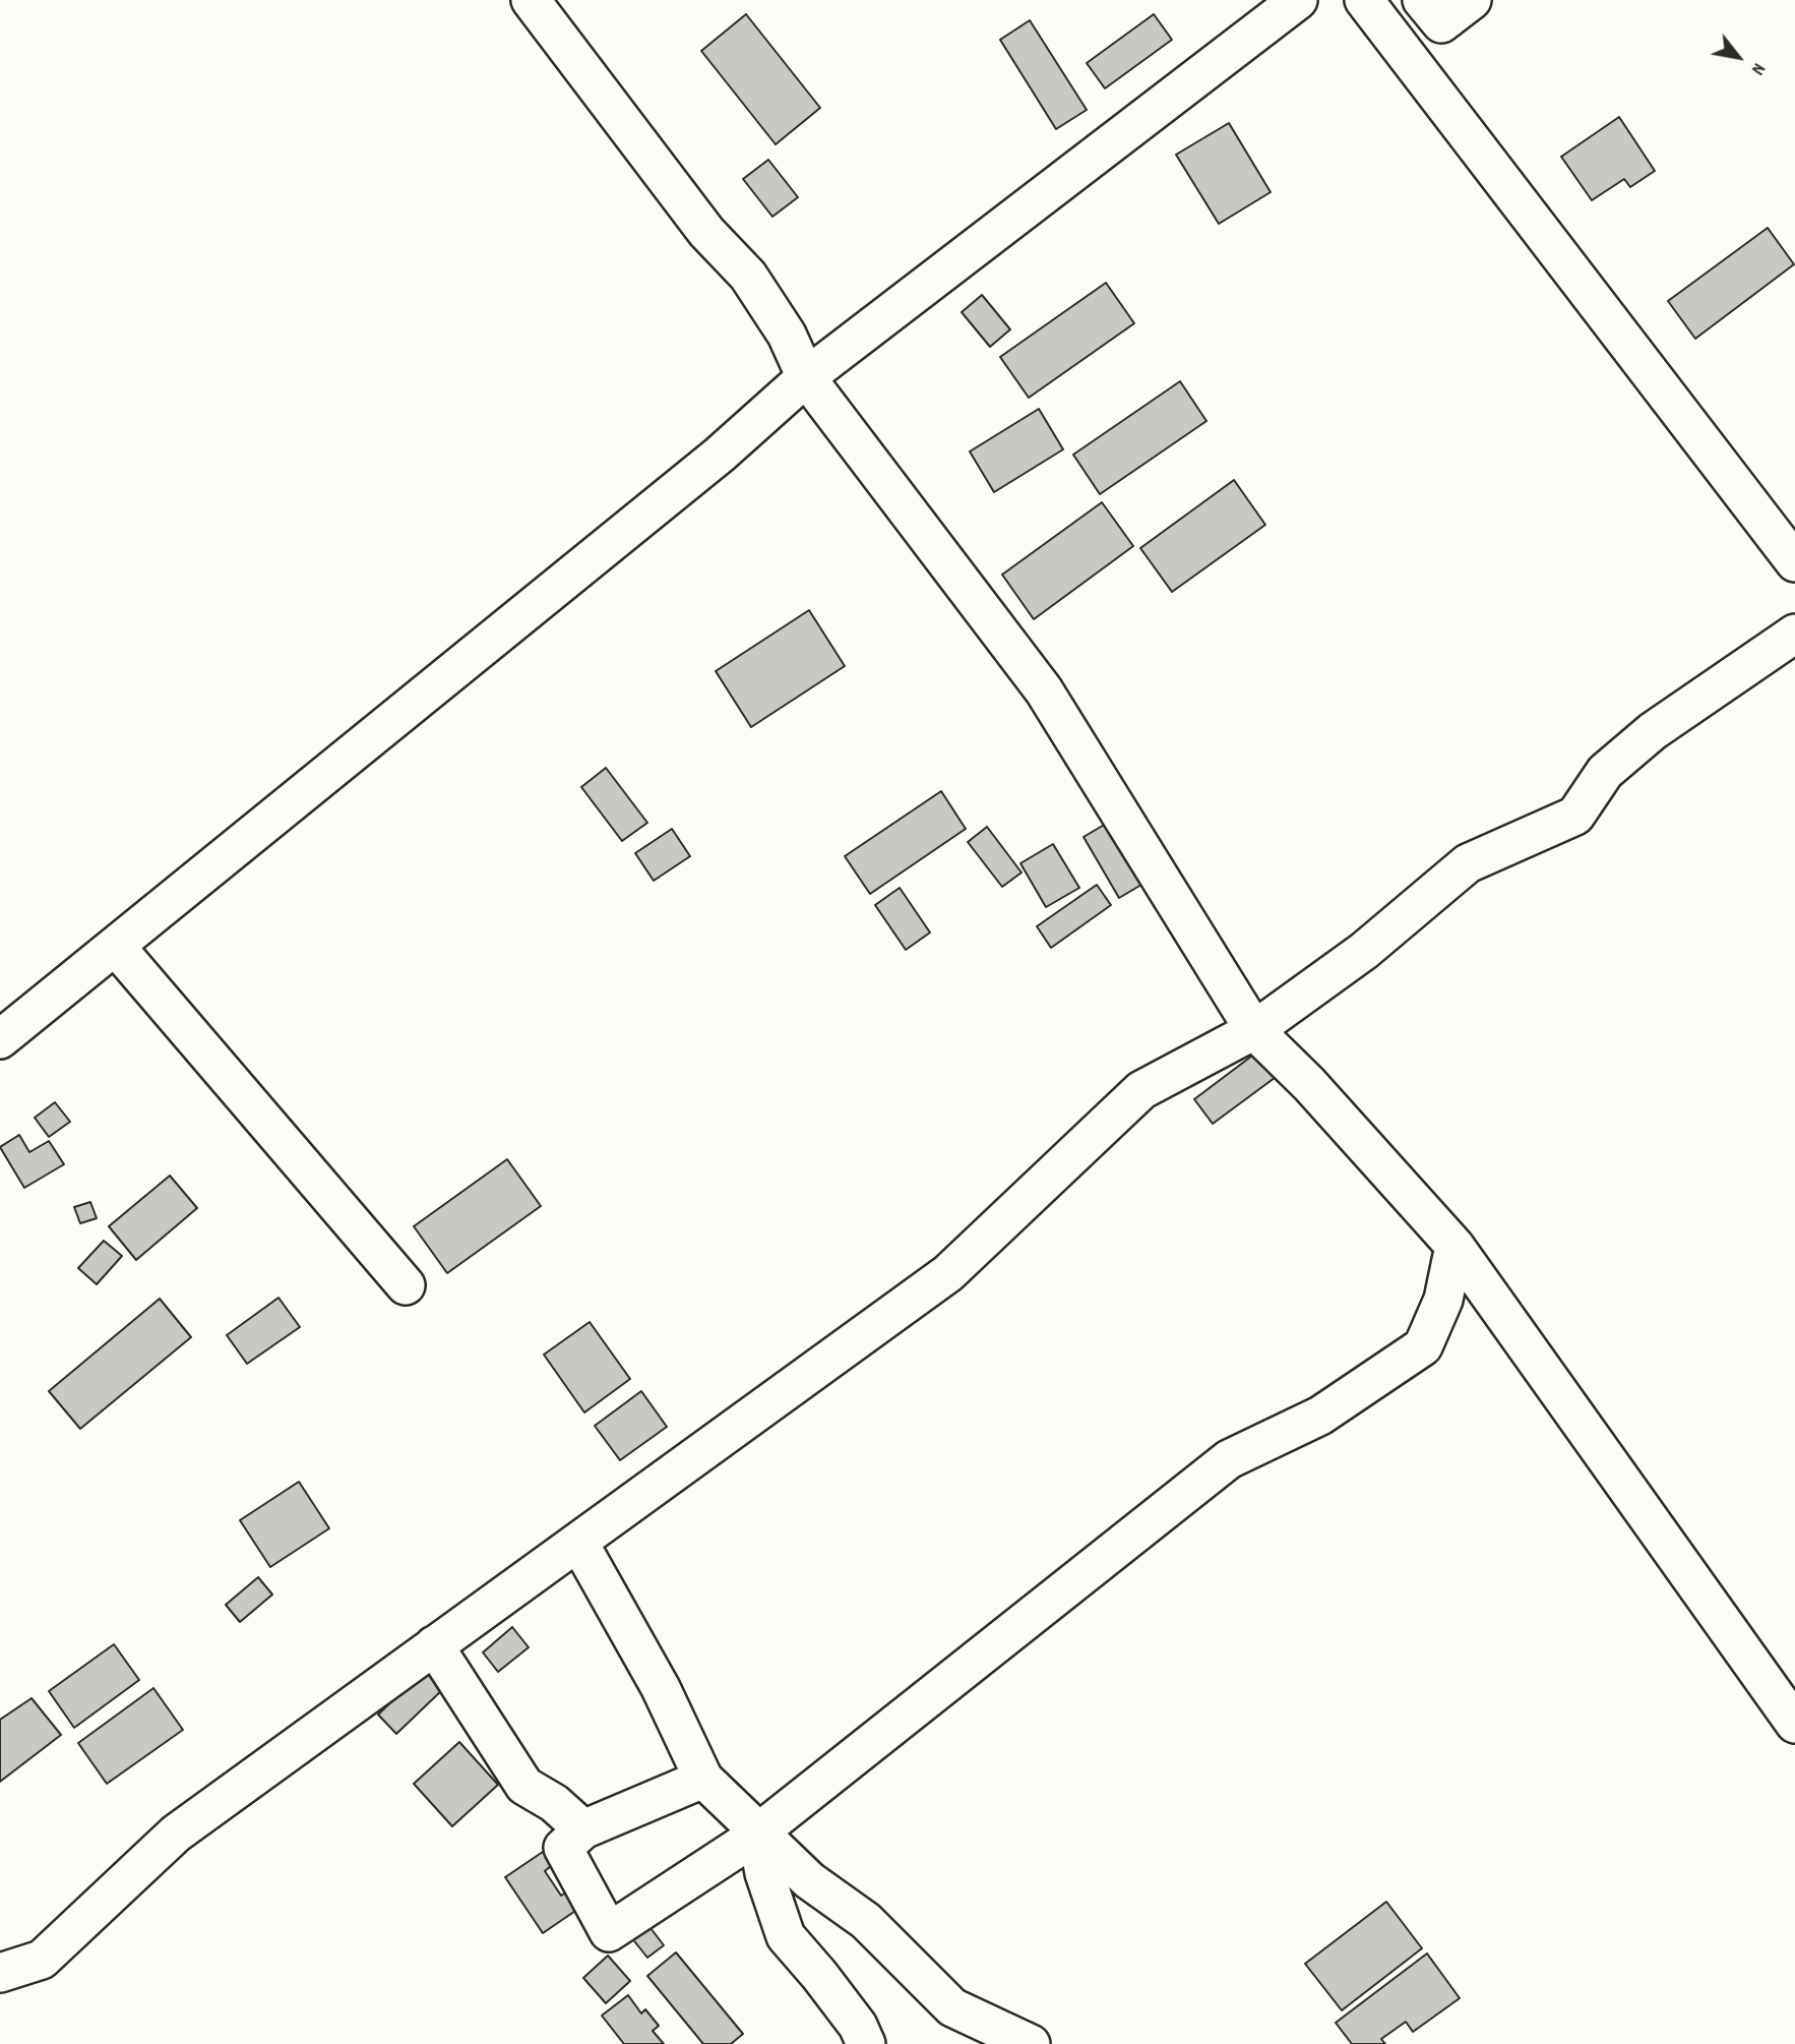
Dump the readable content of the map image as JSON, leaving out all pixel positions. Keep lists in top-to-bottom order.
{
  "north": "bottom right"
}
